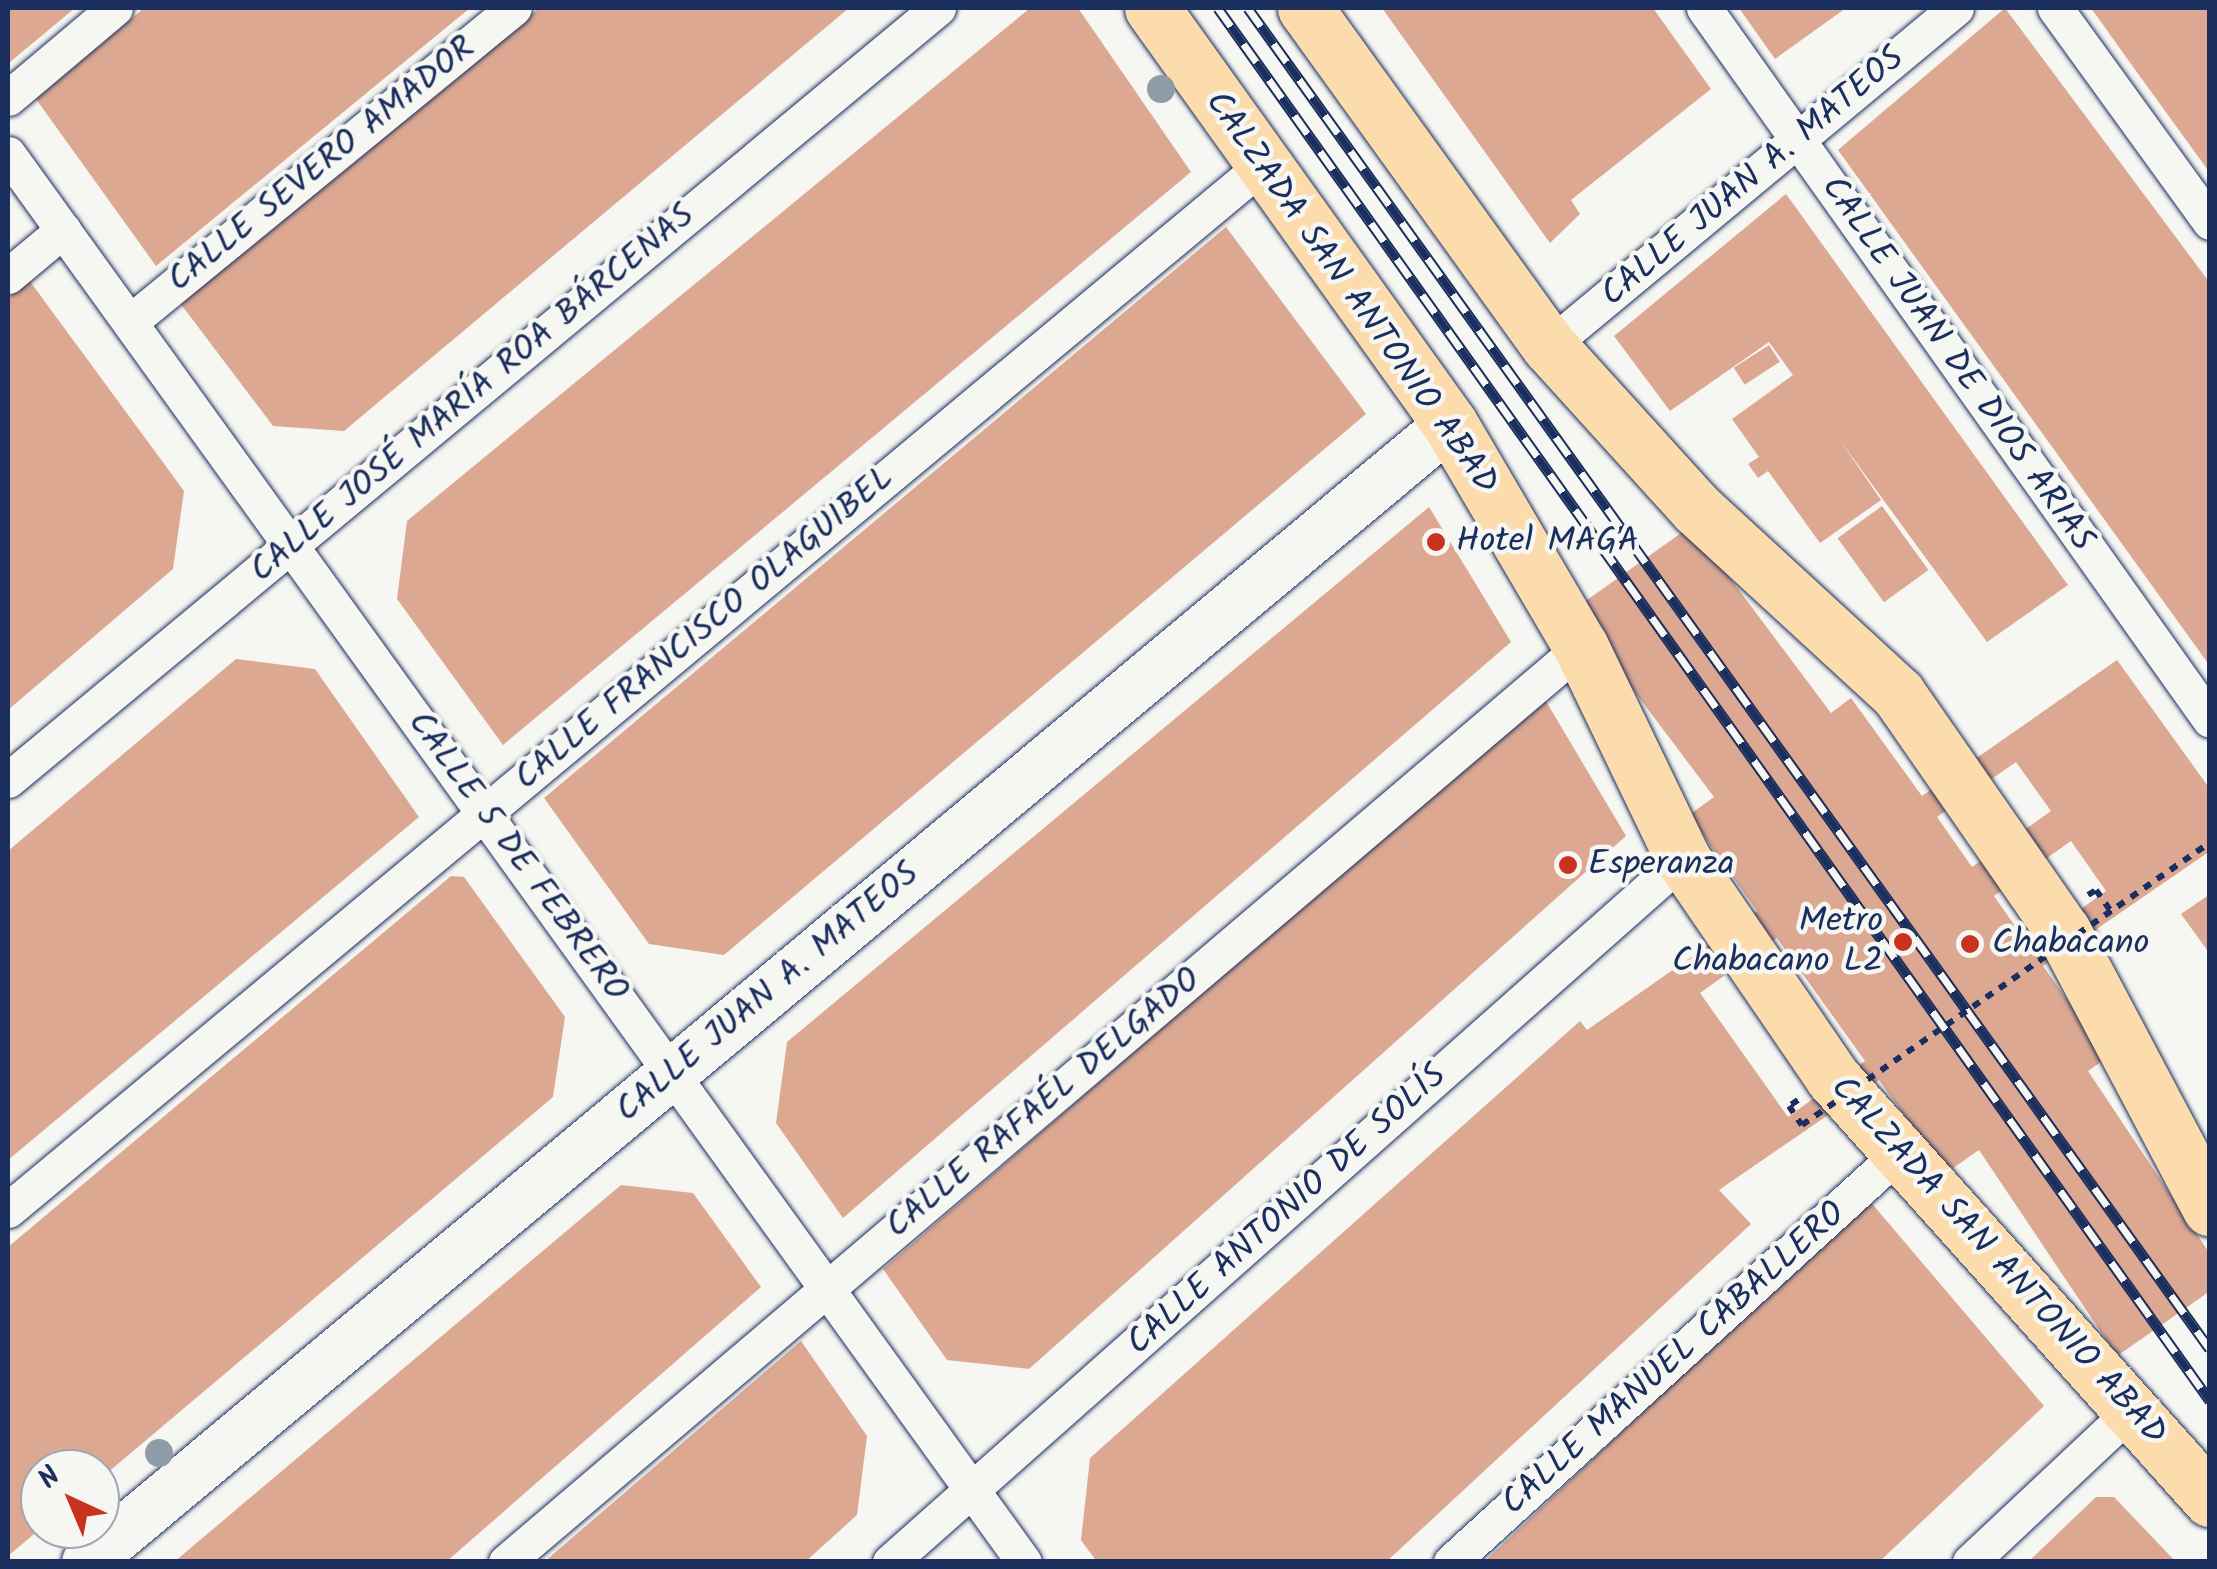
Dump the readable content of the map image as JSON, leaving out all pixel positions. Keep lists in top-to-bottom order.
{
  "streets": {
    "highway": ["CALZADA SAN ANTONIO ABAD"],
    "street": [
      "CALLE SEVERO AMADOR",
      "CALLE JUAN A. MATEOS",
      "CALLE JUAN DE DIOS ARIAS",
      "CALLE JOSÉ MARÍA ROA BÁRCENAS",
      "CALLE FRANCISCO OLAGUIBEL",
      "CALLE 5 DE FEBRERO",
      "CALLE RAFAÉL DELGADO",
      "CALLE ANTONIO DE SOLÍS",
      "CALLE MANUEL CABALLERO"
    ]
  },
  "crossings": [
    ["CALLE SEVERO AMADOR", "CALLE 5 DE FEBRERO"],
    ["CALLE JUAN A. MATEOS", "CALZADA SAN ANTONIO ABAD"],
    ["CALLE JUAN A. MATEOS", "CALLE JUAN DE DIOS ARIAS"],
    ["CALLE JUAN A. MATEOS", "CALLE 5 DE FEBRERO"],
    ["CALZADA SAN ANTONIO ABAD", "CALLE FRANCISCO OLAGUIBEL"],
    ["CALZADA SAN ANTONIO ABAD", "CALLE RAFAÉL DELGADO"],
    ["CALZADA SAN ANTONIO ABAD", "CALLE ANTONIO DE SOLÍS"],
    ["CALZADA SAN ANTONIO ABAD", "CALLE MANUEL CABALLERO"],
    ["CALLE JOSÉ MARÍA ROA BÁRCENAS", "CALLE 5 DE FEBRERO"],
    ["CALLE FRANCISCO OLAGUIBEL", "CALLE 5 DE FEBRERO"],
    ["CALLE 5 DE FEBRERO", "CALLE RAFAÉL DELGADO"],
    ["CALLE 5 DE FEBRERO", "CALLE ANTONIO DE SOLÍS"]
  ],
  "places": [
    "Hotel MAGA",
    "Esperanza",
    "Metro Chabacano L2",
    "Chabacano"
  ],
  "north": "top left"
}
